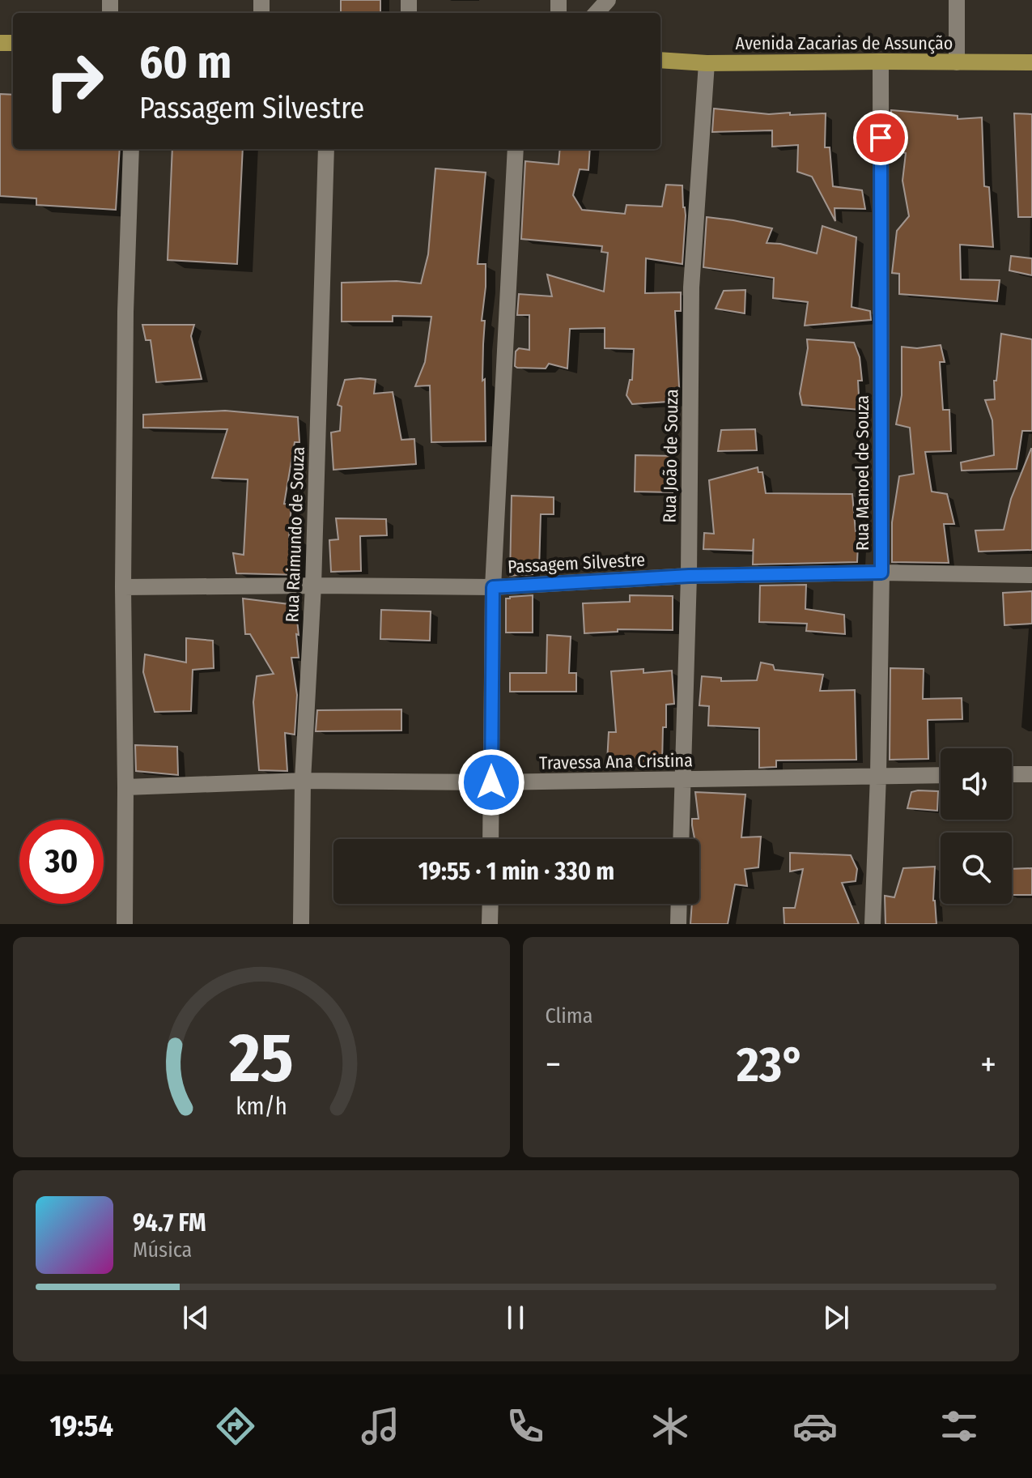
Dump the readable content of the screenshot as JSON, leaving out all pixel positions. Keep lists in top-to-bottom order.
{
  "streets": {
    "main road": ["Avenida Zacarias de Assunção"],
    "street": [
      "Rua João de Souza",
      "Rua Manoel de Souza",
      "Rua Raimundo de Souza",
      "Passagem Silvestre",
      "Travessa Ana Cristina"
    ]
  },
  "crossings": [
    ["Avenida Zacarias de Assunção", "Rua João de Souza"],
    ["Avenida Zacarias de Assunção", "Rua Manoel de Souza"],
    ["Rua João de Souza", "Passagem Silvestre"],
    ["Rua João de Souza", "Travessa Ana Cristina"],
    ["Rua Manoel de Souza", "Passagem Silvestre"],
    ["Rua Manoel de Souza", "Travessa Ana Cristina"],
    ["Rua Raimundo de Souza", "Passagem Silvestre"],
    ["Rua Raimundo de Souza", "Travessa Ana Cristina"]
  ],
  "page": {
    "turn": ["60 m", "Passagem Silvestre"],
    "limit": "30",
    "trip": "19:55 · 1 min · 330 m",
    "tile": "Clima",
    "heat": ["−", "23°", "+"],
    "song": ["94.7 FM", "Música"],
    "tabs": "19:54",
    "gauge": ["25", "km/h"]
  }
}
